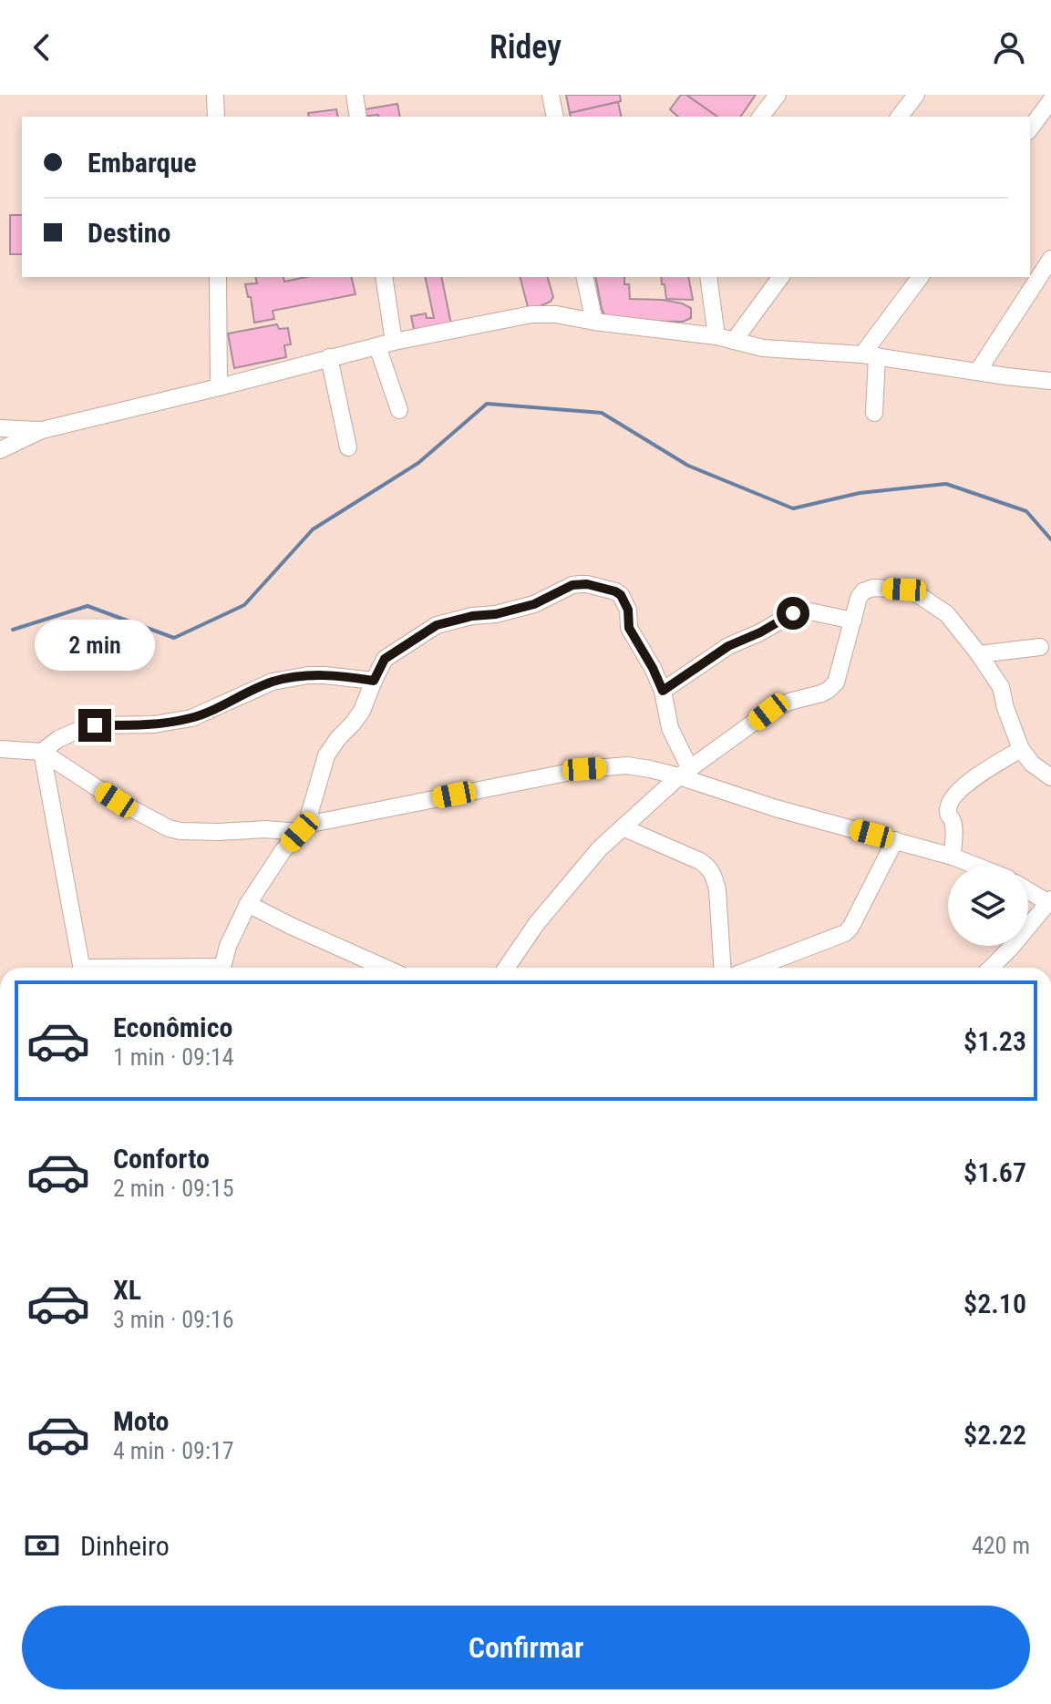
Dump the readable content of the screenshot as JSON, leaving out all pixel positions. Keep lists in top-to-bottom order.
{
  "page": {
    "header": "Ridey",
    "banner": ["Embarque", "Destino"],
    "bubble": "2 min",
    "list": [
      {
        "name": "Econômico",
        "note": "1 min · 09:14",
        "value": "$1.23"
      },
      {
        "name": "Conforto",
        "note": "2 min · 09:15",
        "value": "$1.67"
      },
      {
        "name": "XL",
        "note": "3 min · 09:16",
        "value": "$2.10"
      },
      {
        "name": "Moto",
        "note": "4 min · 09:17",
        "value": "$2.22"
      }
    ],
    "pay": ["Dinheiro", "420 m"],
    "buttons": "Confirmar"
  }
}
